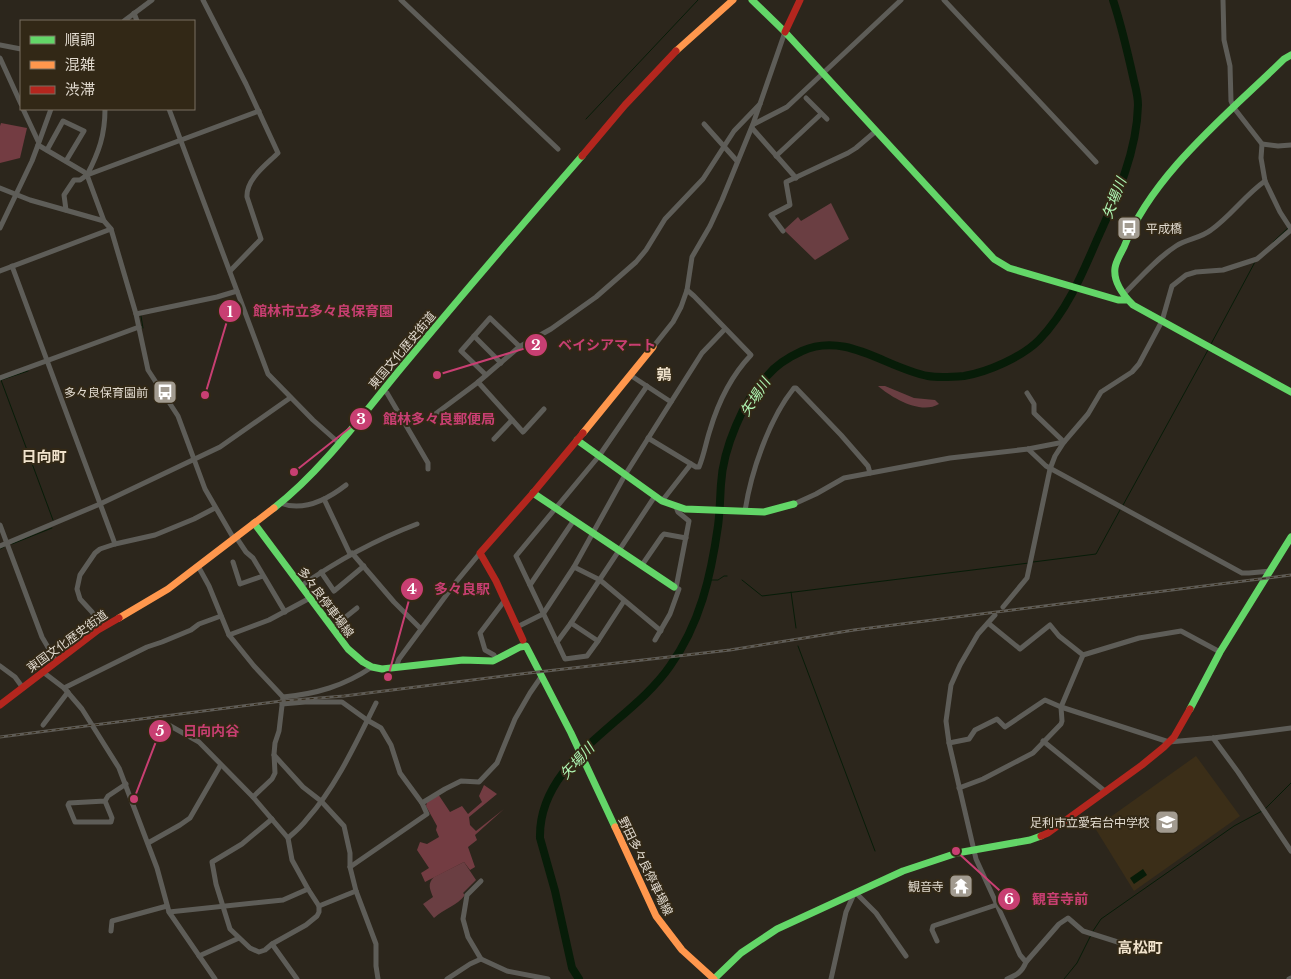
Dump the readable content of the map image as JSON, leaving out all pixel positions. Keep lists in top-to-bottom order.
{
  "streets": {
    "main road": ["東国文化歴史街道", "多々良停車場線", "野田多々良停車場線"]
  },
  "crossings": [
    ["東国文化歴史街道", "多々良停車場線"]
  ],
  "districts": ["鶉", "日向町", "高松町"],
  "water": ["矢場川"],
  "places": {
    "bus stop": ["平成橋", "多々良保育園前"],
    "other": [
      "ベイシアマート",
      "館林市立多々良保育園",
      "館林多々良郵便局",
      "多々良駅",
      "日向内谷",
      "観音寺前"
    ],
    "school or university": ["足利市立愛宕台中学校"],
    "temple": ["観音寺"]
  },
  "legend": ["順調", "混雑", "渋滞"]
}
